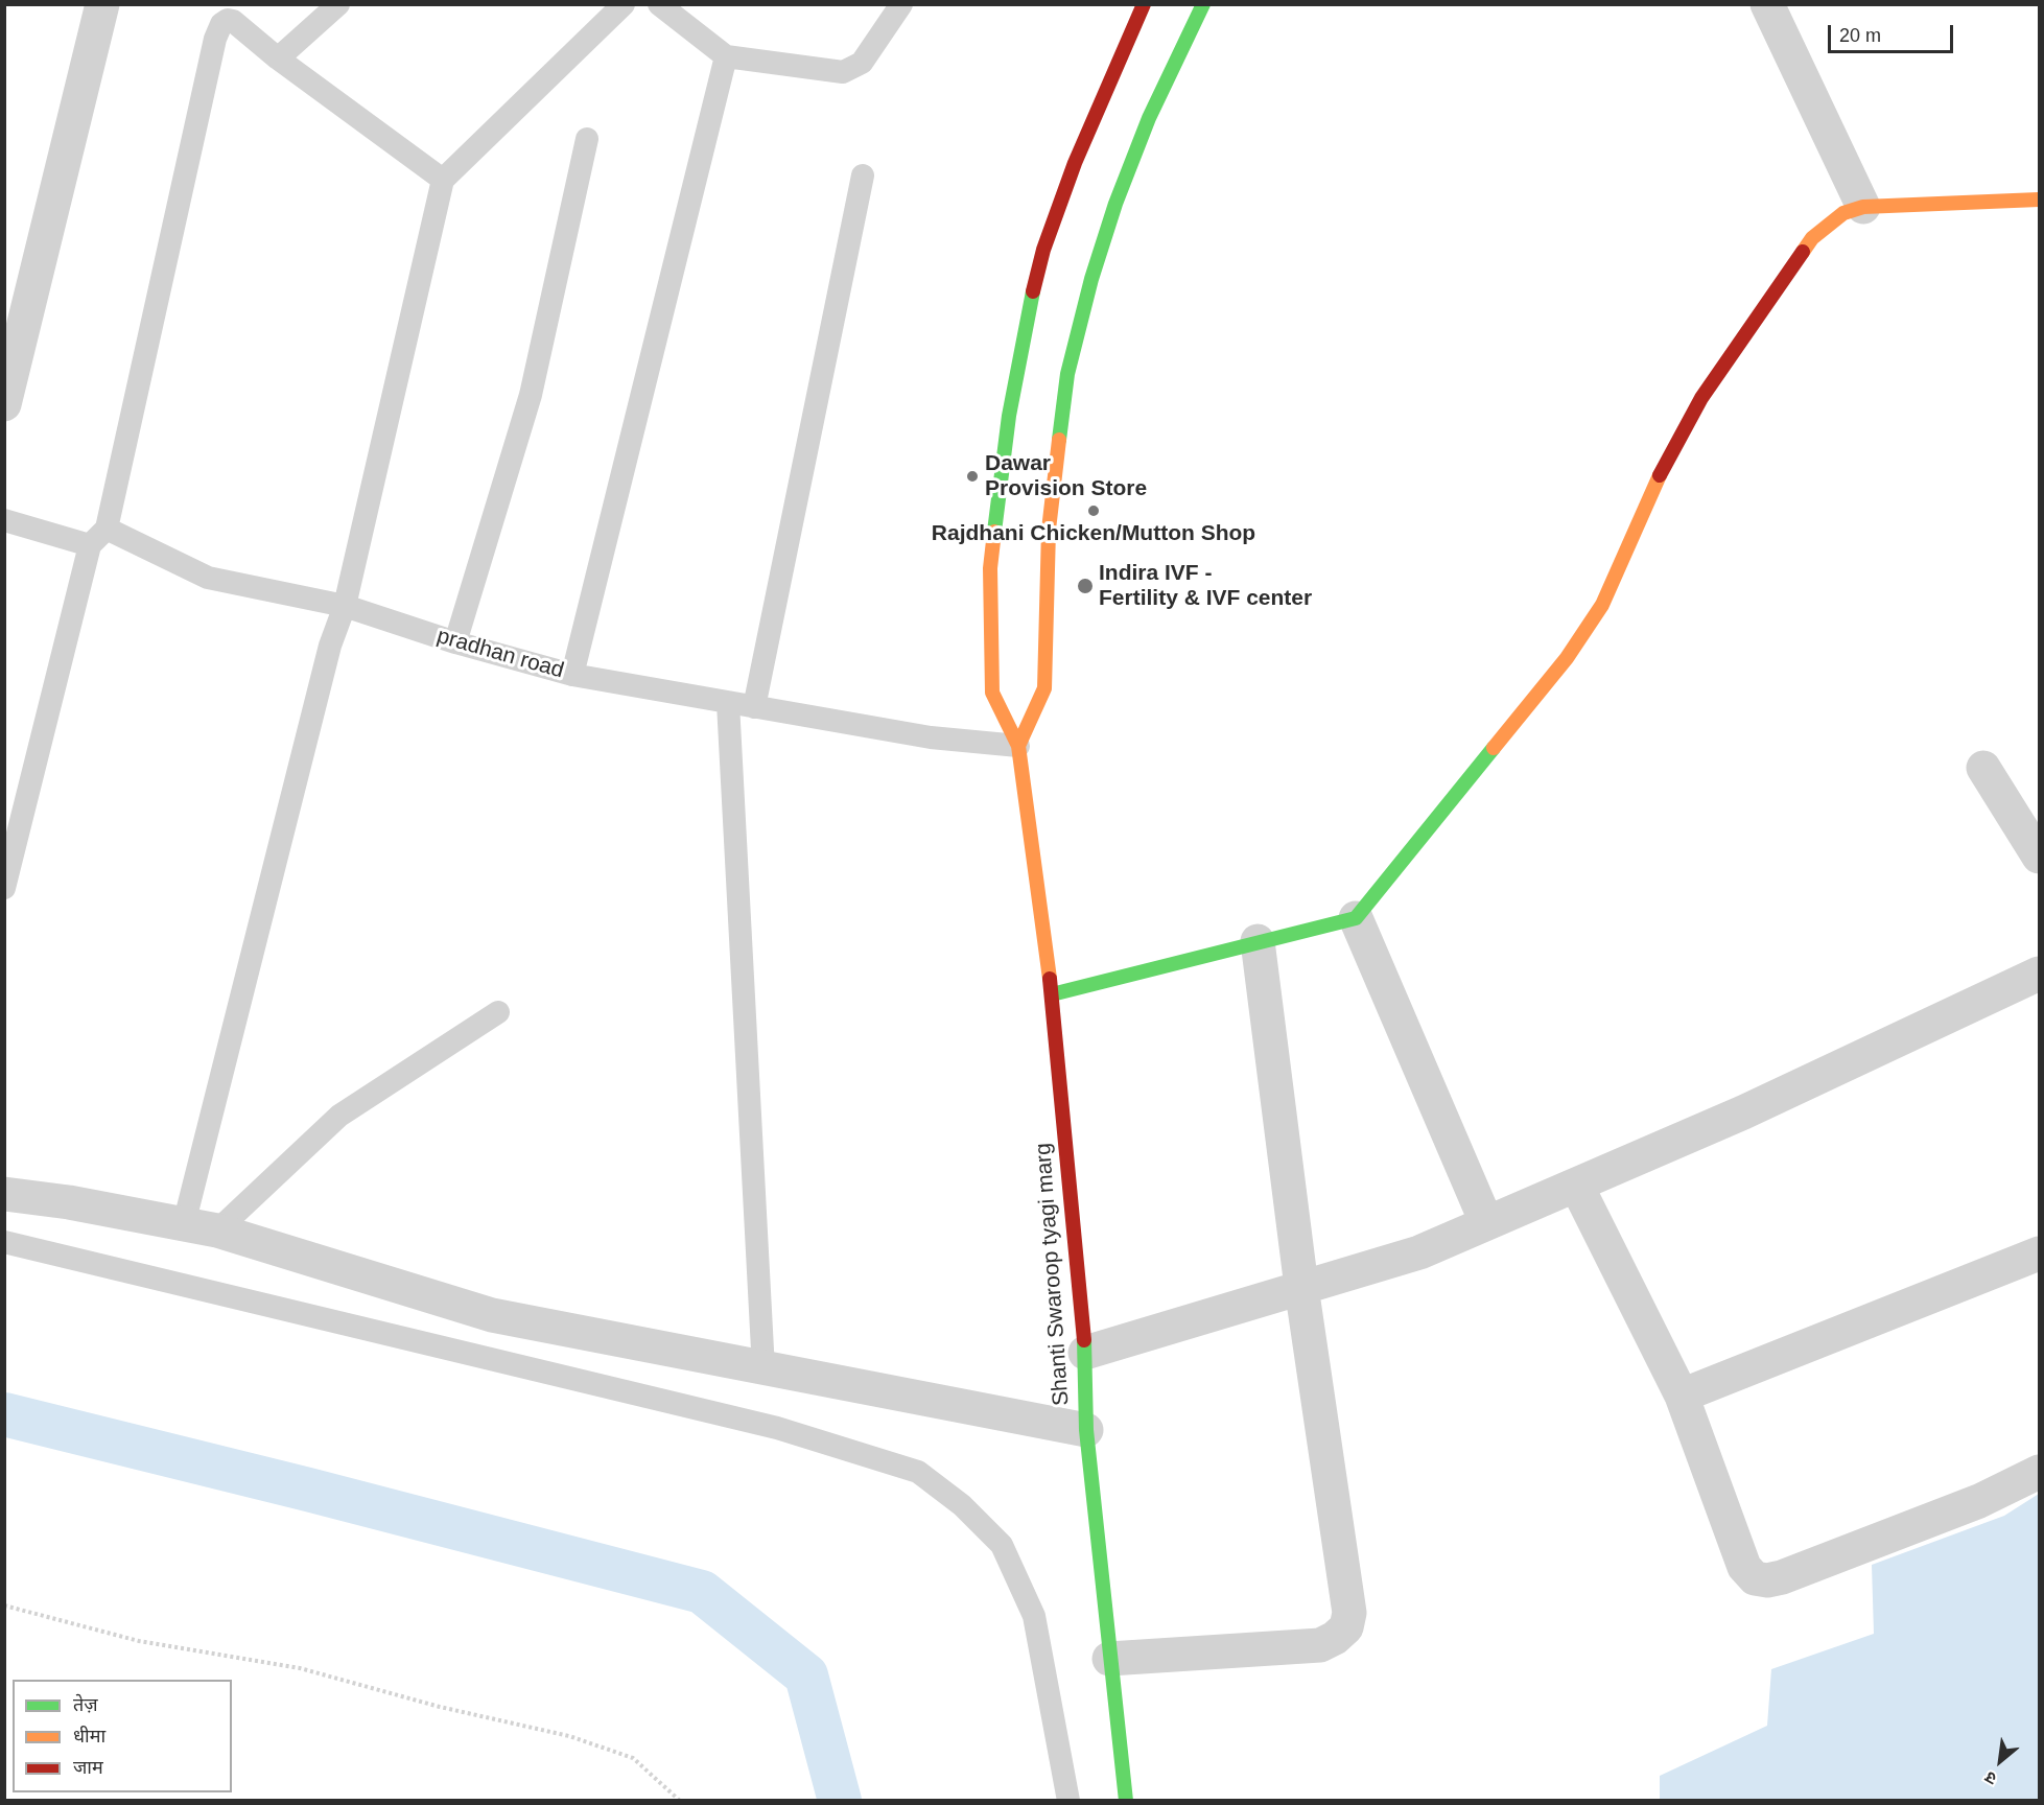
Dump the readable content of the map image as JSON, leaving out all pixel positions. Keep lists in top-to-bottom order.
{
  "streets": {
    "main road": ["Shanti Swaroop tyagi marg"],
    "lane": ["pradhan road"]
  },
  "crossings": [
    ["pradhan road", "Shanti Swaroop tyagi marg"]
  ],
  "places": ["Dawar Provision Store", "Rajdhani Chicken/Mutton Shop", "Indira IVF - Fertility & IVF center"],
  "legend": ["तेज़", "धीमा", "जाम"],
  "scale_bar": "20 m",
  "north": "bottom left"
}
